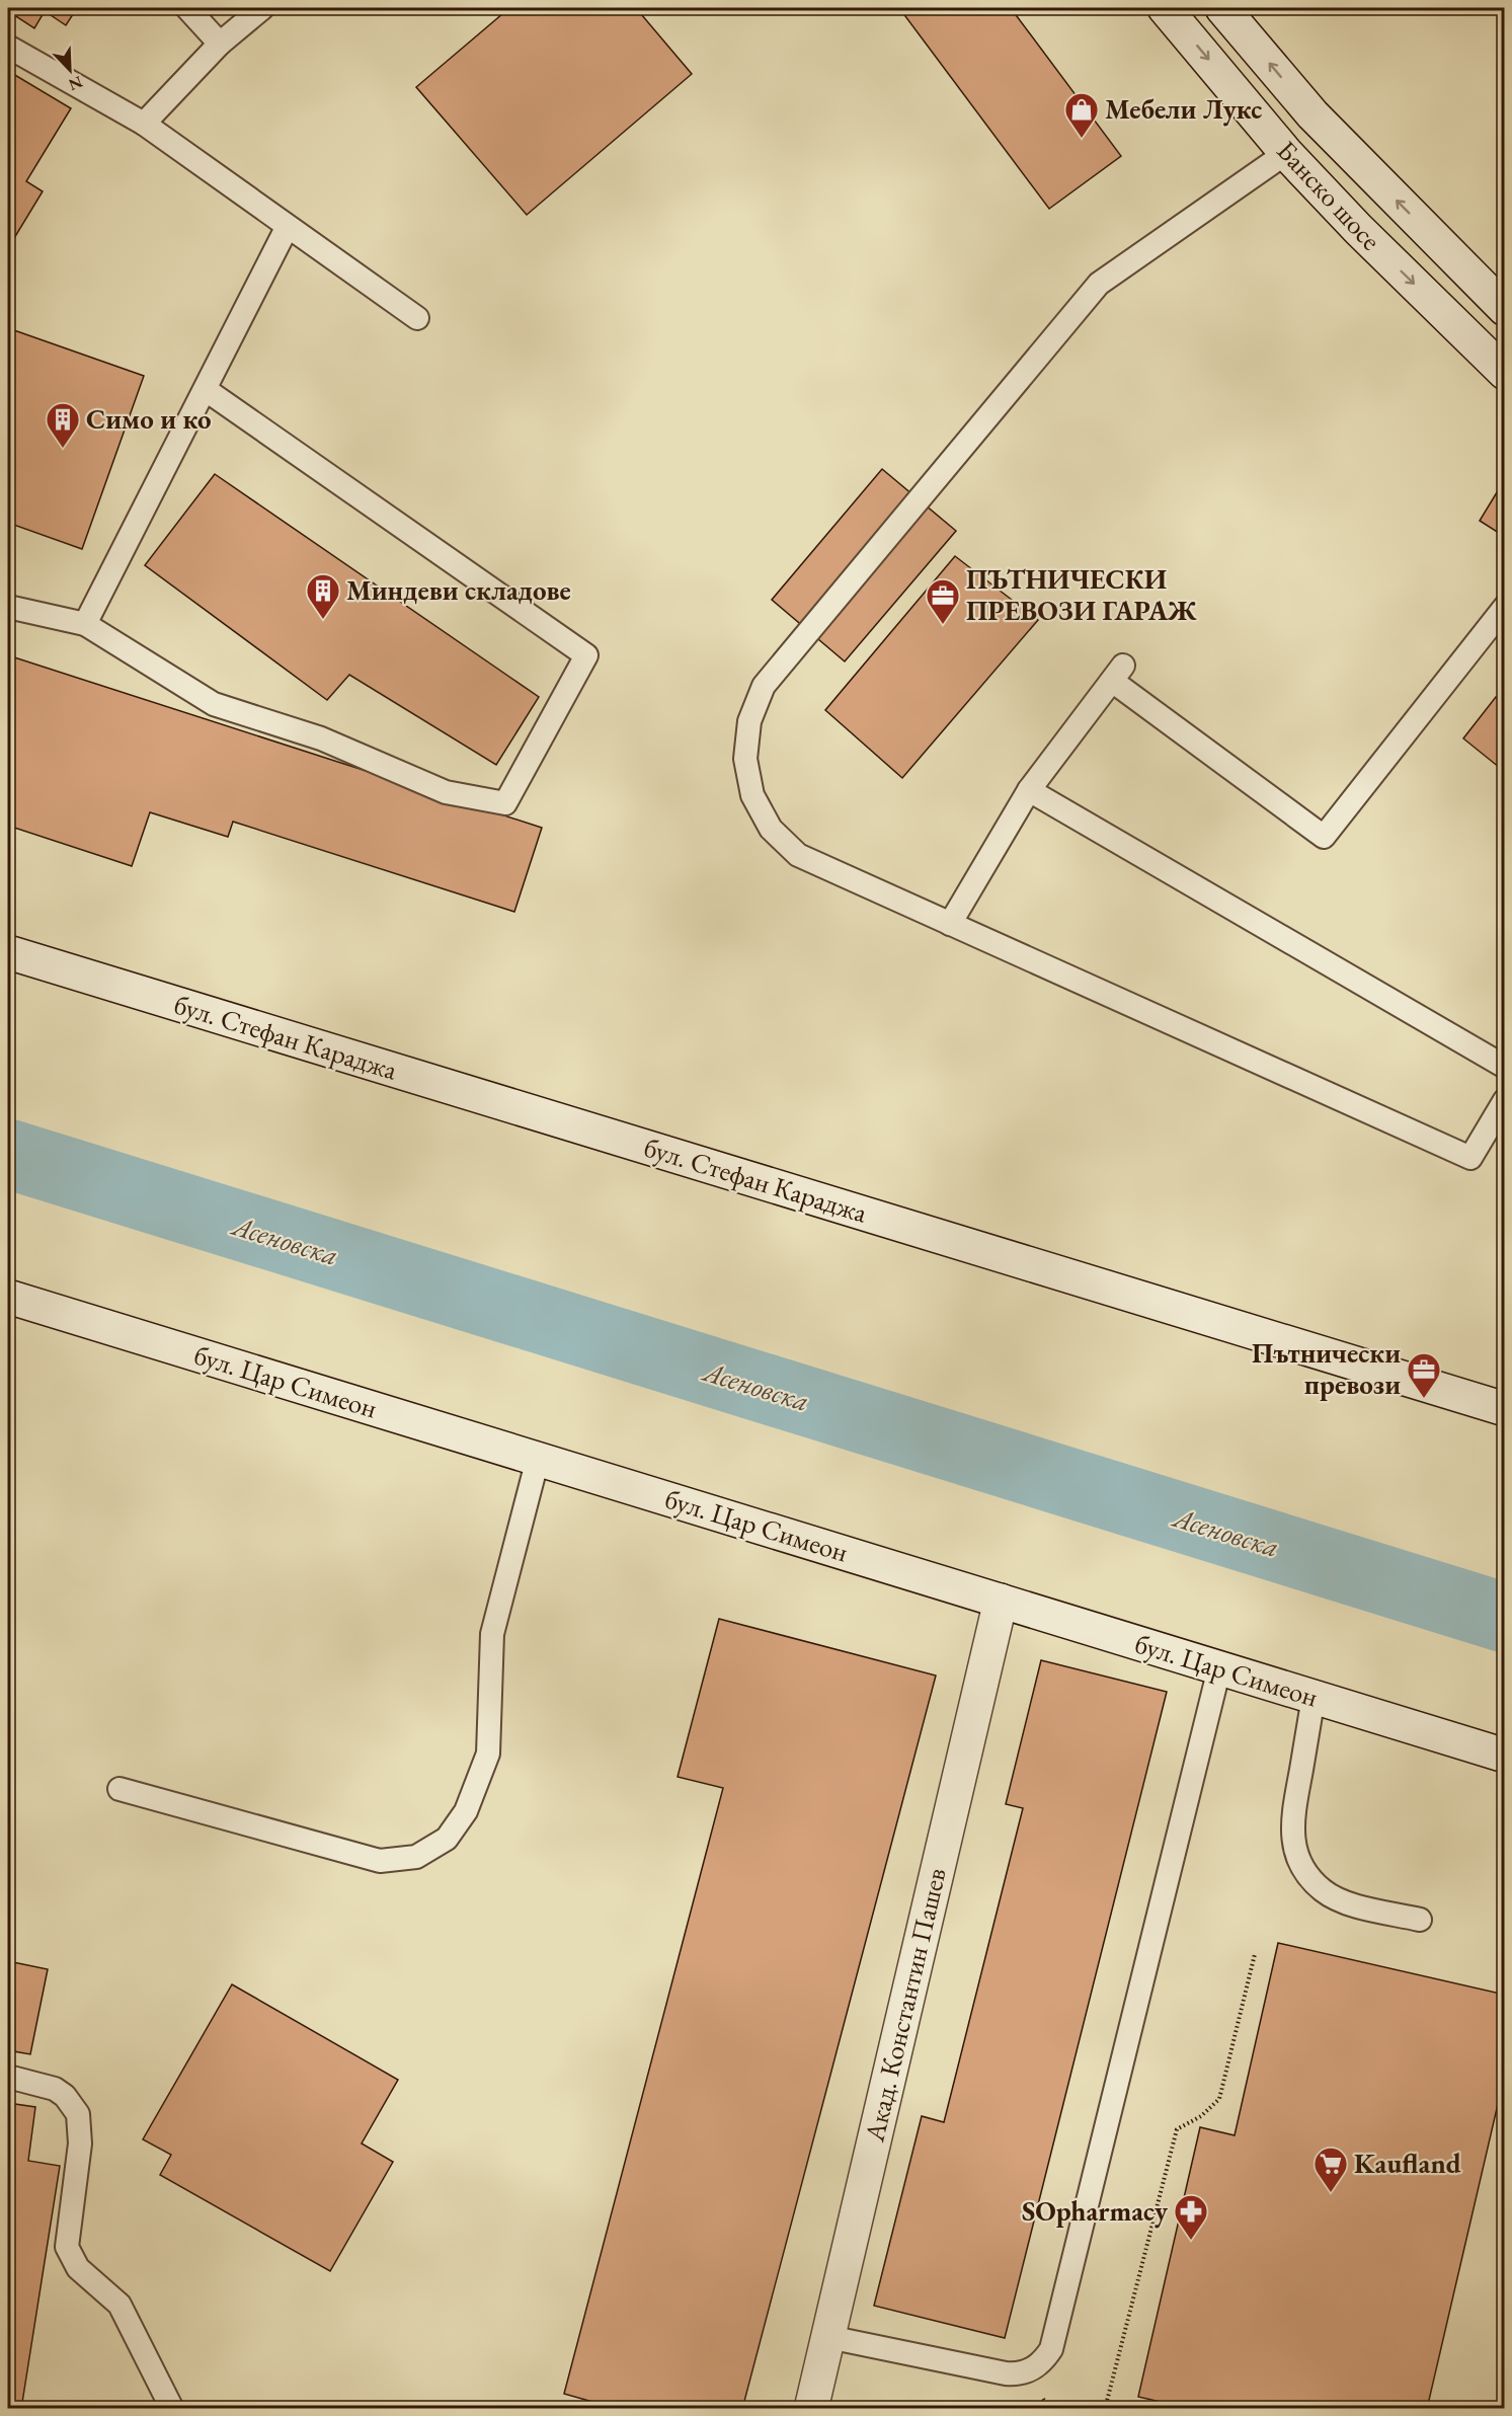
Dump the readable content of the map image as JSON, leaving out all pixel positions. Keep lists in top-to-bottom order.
{
  "streets": {
    "main road": [
      "Банско шосе",
      "бул. Стефан Караджа",
      "бул. Цар Симеон",
      "Акад. Константин Пашев"
    ]
  },
  "crossings": [
    ["бул. Цар Симеон", "Акад. Константин Пашев"]
  ],
  "water": ["Асеновска"],
  "places": {
    "shop": ["Мебели Лукс"],
    "building": ["Симо и ко", "Миндеви складове"],
    "office": ["ПЪТНИЧЕСКИ ПРЕВОЗИ ГАРАЖ", "Пътнически превози"],
    "supermarket": ["Kaufland"],
    "pharmacy": ["SOpharmacy"]
  },
  "north": "bottom right"
}
